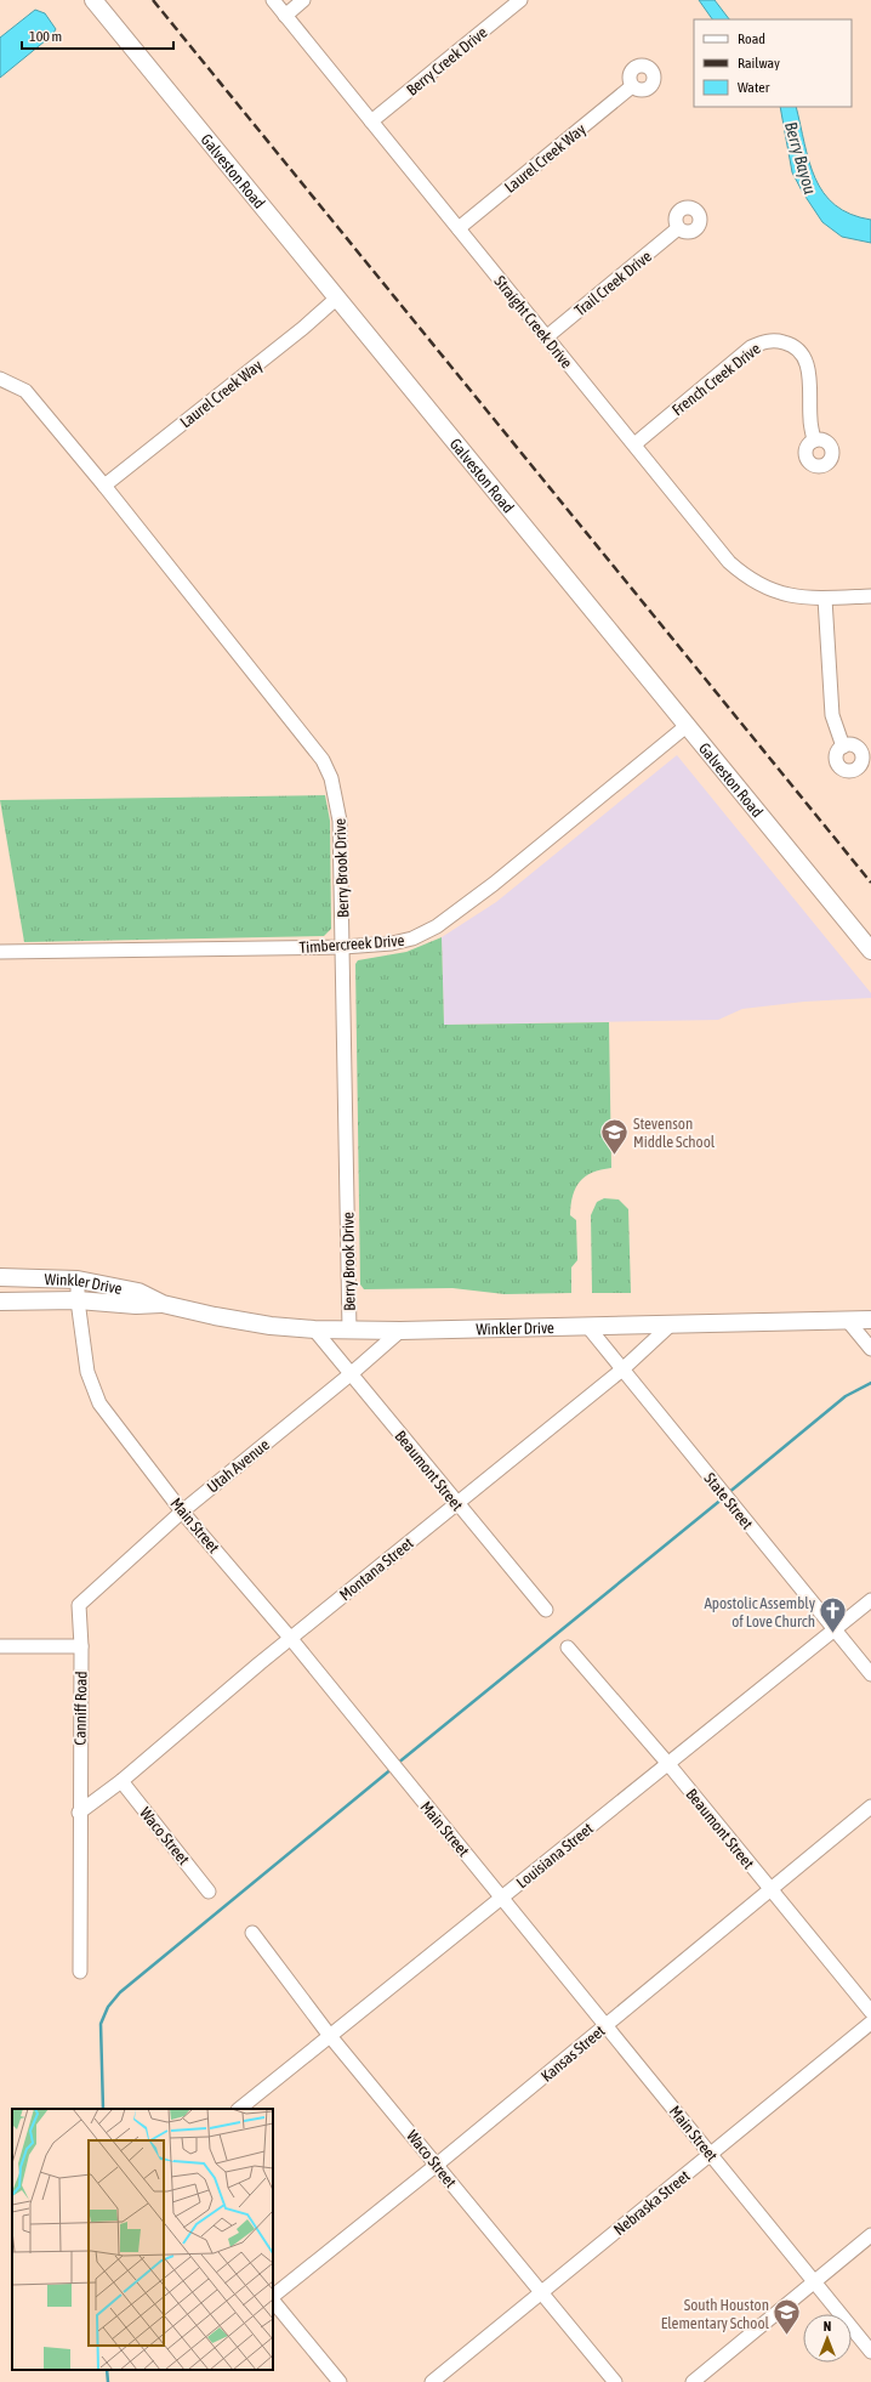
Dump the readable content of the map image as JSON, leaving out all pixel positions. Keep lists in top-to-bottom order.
{
  "streets": {
    "main road": ["Galveston Road", "Winkler Drive"],
    "street": [
      "Berry Creek Drive",
      "Laurel Creek Way",
      "Trail Creek Drive",
      "Straight Creek Drive",
      "French Creek Drive",
      "Berry Brook Drive",
      "Timbercreek Drive",
      "Utah Avenue",
      "Beaumont Street",
      "State Street",
      "Main Street",
      "Montana Street",
      "Canniff Road",
      "Waco Street",
      "Louisiana Street",
      "Kansas Street",
      "Nebraska Street"
    ]
  },
  "crossings": [
    ["Berry Creek Drive", "Straight Creek Drive"],
    ["Laurel Creek Way", "Galveston Road"],
    ["Laurel Creek Way", "Straight Creek Drive"],
    ["Laurel Creek Way", "Berry Brook Drive"],
    ["Galveston Road", "Timbercreek Drive"],
    ["Trail Creek Drive", "Straight Creek Drive"],
    ["Straight Creek Drive", "French Creek Drive"],
    ["Berry Brook Drive", "Timbercreek Drive"],
    ["Berry Brook Drive", "Winkler Drive"],
    ["Winkler Drive", "Utah Avenue"],
    ["Winkler Drive", "Beaumont Street"],
    ["Winkler Drive", "State Street"],
    ["Winkler Drive", "Main Street"],
    ["Winkler Drive", "Montana Street"],
    ["Utah Avenue", "Beaumont Street"],
    ["Utah Avenue", "Main Street"],
    ["Utah Avenue", "Canniff Road"],
    ["Beaumont Street", "Montana Street"],
    ["Beaumont Street", "Louisiana Street"],
    ["Beaumont Street", "Kansas Street"],
    ["State Street", "Montana Street"],
    ["State Street", "Louisiana Street"],
    ["Main Street", "Montana Street"],
    ["Main Street", "Louisiana Street"],
    ["Main Street", "Kansas Street"],
    ["Main Street", "Nebraska Street"],
    ["Montana Street", "Canniff Road"],
    ["Montana Street", "Waco Street"],
    ["Waco Street", "Louisiana Street"],
    ["Waco Street", "Kansas Street"],
    ["Waco Street", "Nebraska Street"]
  ],
  "water": ["Berry Bayou"],
  "places": {
    "school or university": ["Stevenson Middle School", "South Houston Elementary School"],
    "church": ["Apostolic Assembly of Love Church"]
  },
  "legend": ["Road", "Railway", "Water"],
  "scale_bar": "100 m",
  "north": "top"
}
